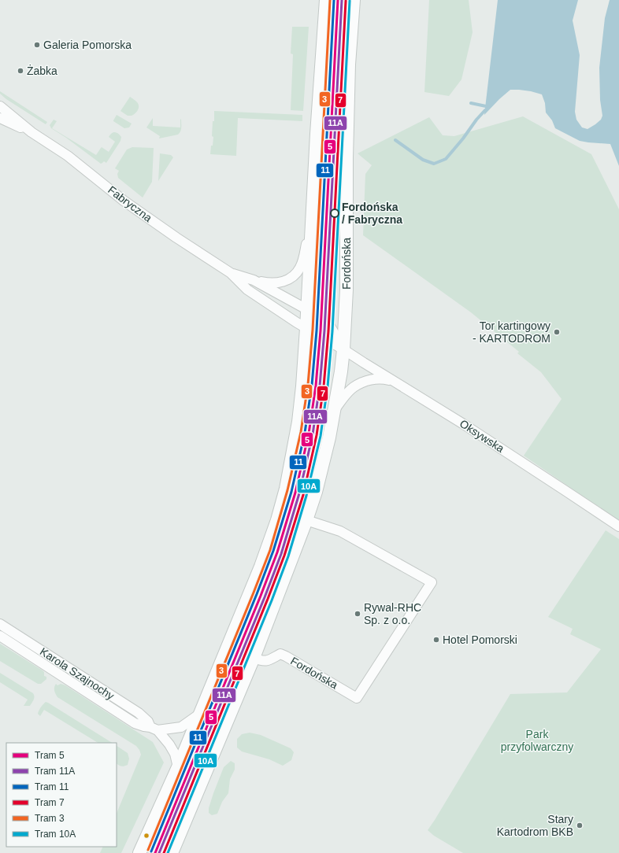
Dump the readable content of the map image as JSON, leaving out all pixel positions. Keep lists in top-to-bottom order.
{
  "streets": {
    "main road": ["Fordońska"],
    "street": ["Fabryczna", "Oksywska", "Karola Szajnochy"]
  },
  "crossings": [
    ["Fabryczna", "Fordońska"],
    ["Fabryczna", "Oksywska"],
    ["Fordońska", "Oksywska"]
  ],
  "parks": ["Park przyfolwarczny"],
  "places": [
    "Galeria Pomorska",
    "Żabka",
    "Fordońska / Fabryczna",
    "Tor kartingowy - KARTODROM",
    "Rywal-RHC Sp. z o.o.",
    "Hotel Pomorski",
    "Stary Kartodrom BKB"
  ],
  "lines": [
    "tram line 5",
    "tram line 11A",
    "tram line 11",
    "tram line 3",
    "tram line 7",
    "tram line 10A"
  ],
  "legend": [
    "Tram 5",
    "Tram 11A",
    "Tram 11",
    "Tram 7",
    "Tram 3",
    "Tram 10A"
  ]
}
